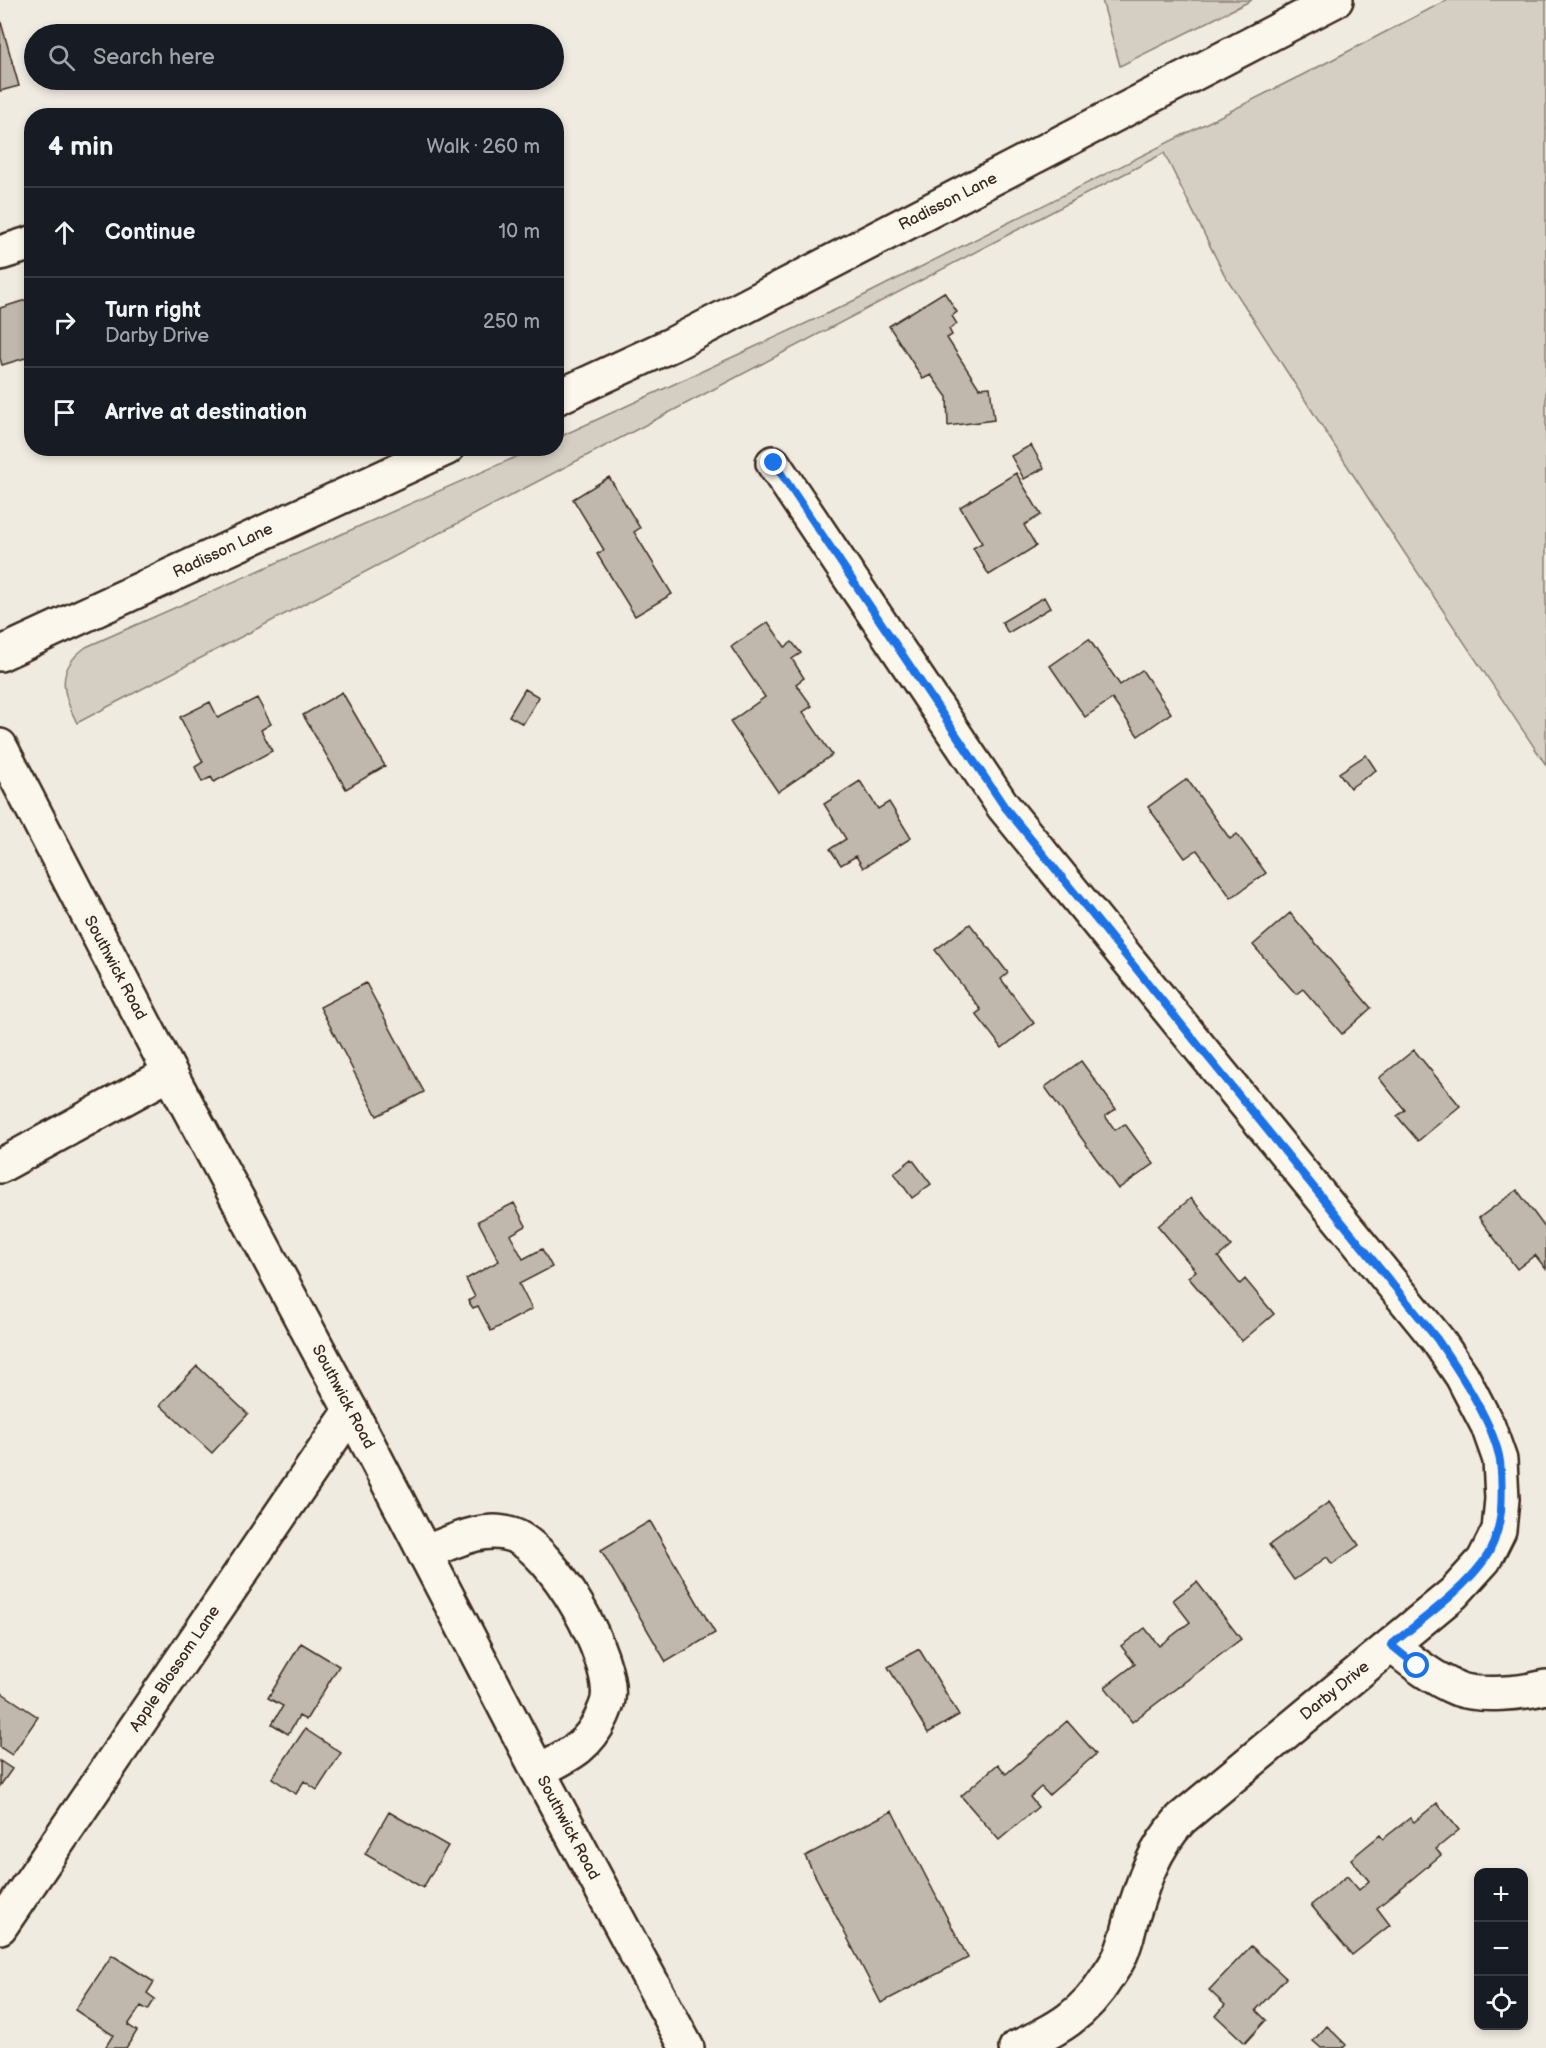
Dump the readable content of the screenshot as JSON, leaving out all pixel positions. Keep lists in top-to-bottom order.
{
  "streets": {
    "main road": [
      "Radisson Lane",
      "Southwick Road",
      "Apple Blossom Lane",
      "Darby Drive"
    ]
  },
  "crossings": [
    ["Southwick Road", "Apple Blossom Lane"]
  ],
  "page": {
    "search": "Search here",
    "heading": ["4 min", "Walk · 260 m"],
    "list": [
      ["Continue", "10 m"],
      ["Turn right", "Darby Drive", "250 m"],
      "Arrive at destination"
    ],
    "map_buttons": ["+", "−"]
  }
}
